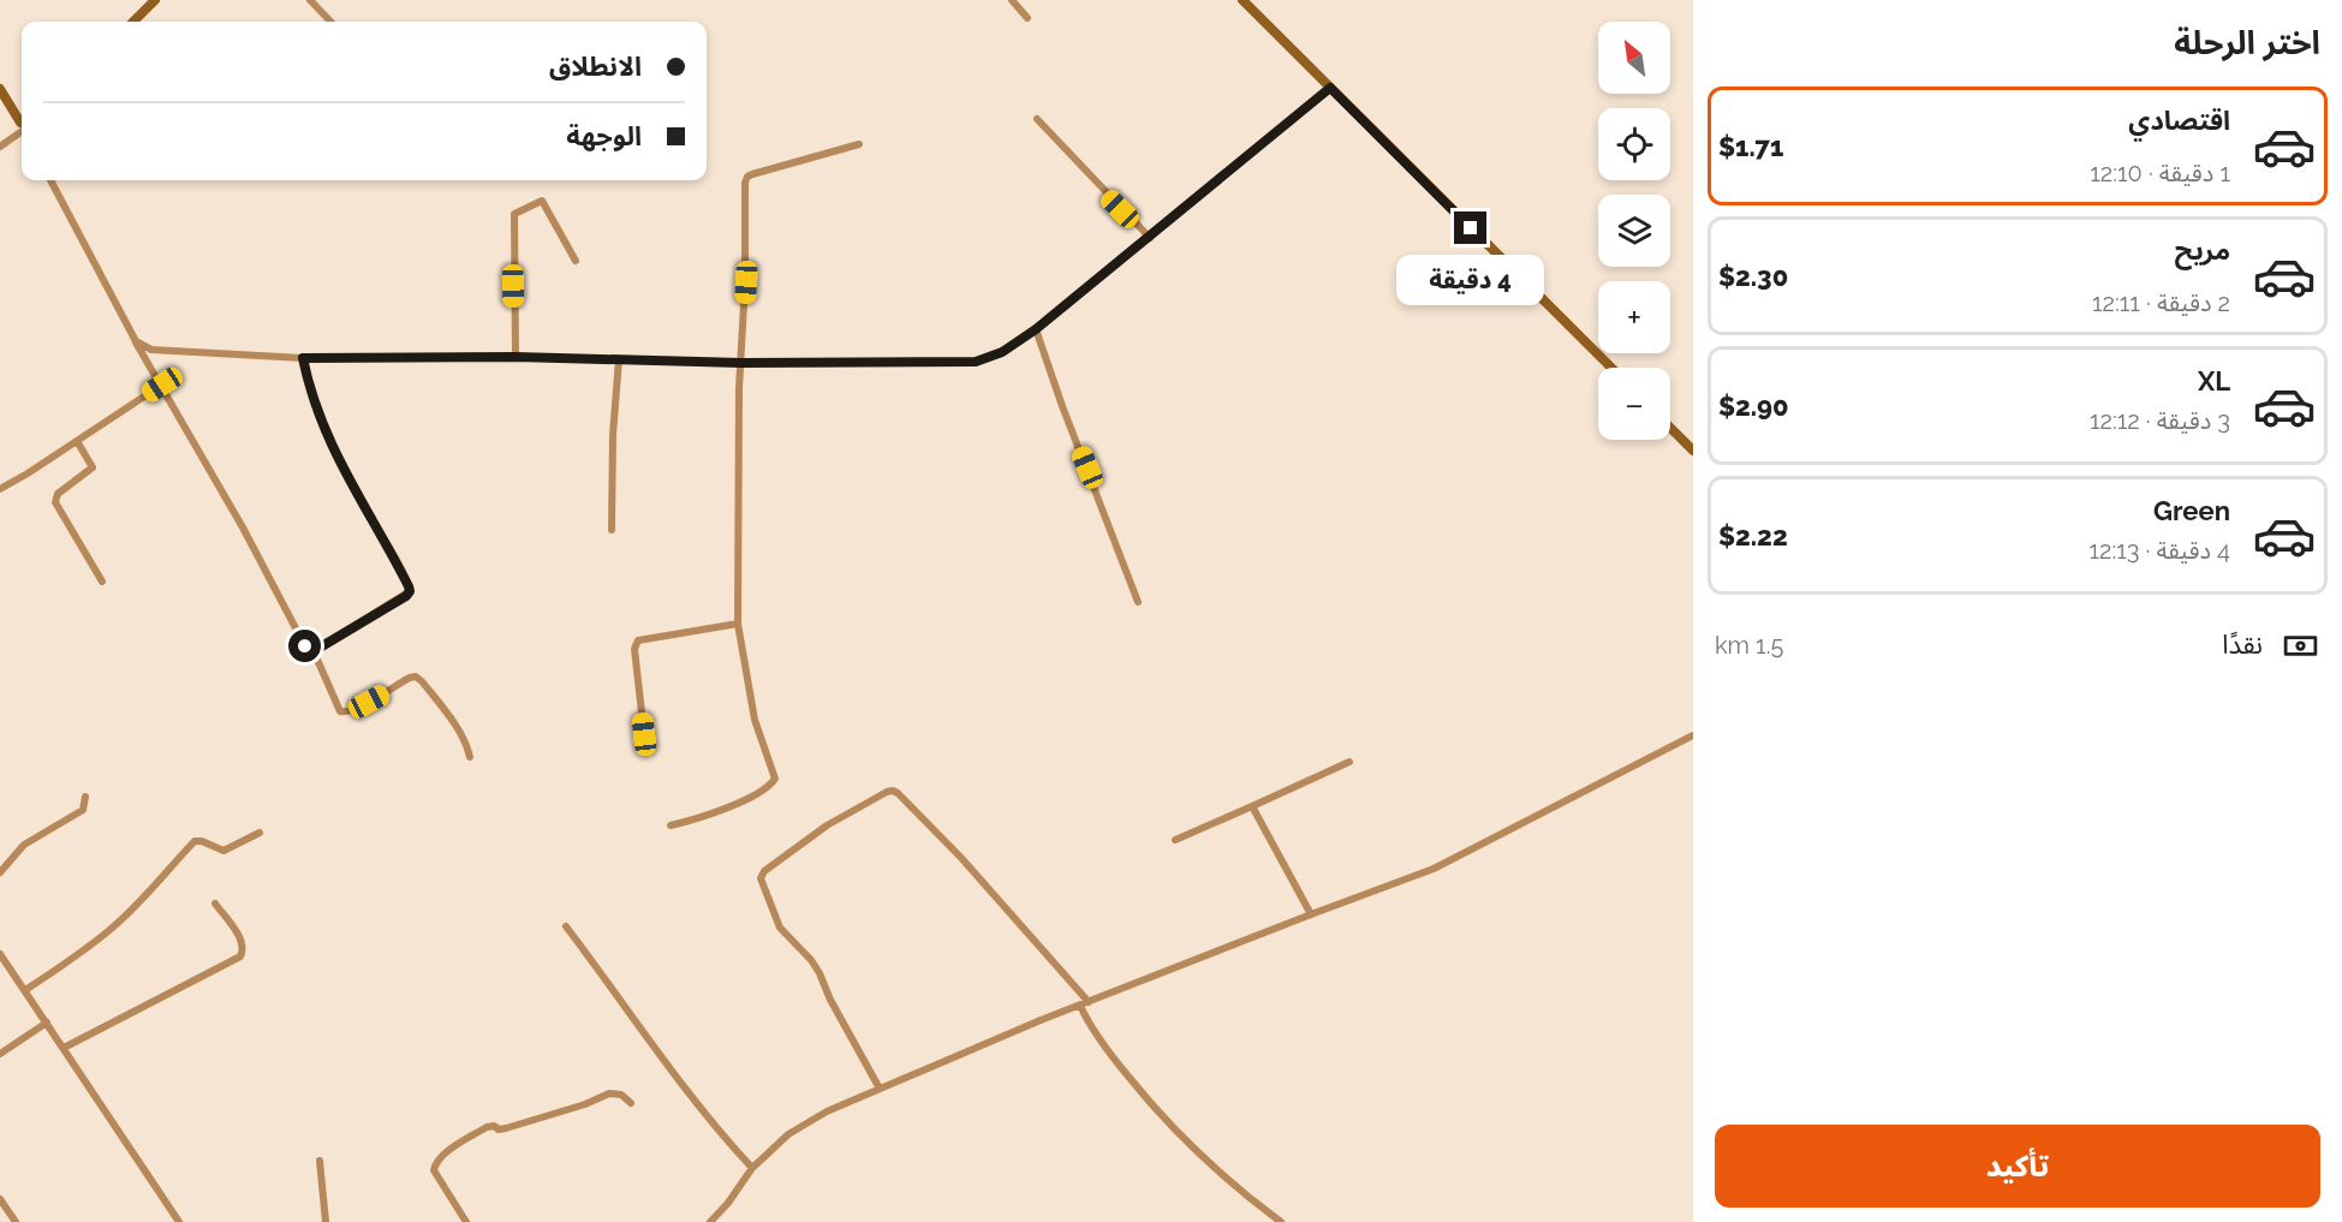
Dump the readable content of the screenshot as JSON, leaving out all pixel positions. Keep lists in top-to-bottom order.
{
  "north": "top left",
  "page": {
    "heading": "اختر الرحلة",
    "map_buttons": ["+", "−"],
    "banner": ["الانطلاق", "الوجهة"],
    "list": [
      {
        "name": "اقتصادي",
        "note": "1 دقيقة · 12:10",
        "value": "$1.71"
      },
      {
        "name": "مريح",
        "note": "2 دقيقة · 12:11",
        "value": "$2.30"
      },
      {
        "name": "XL",
        "note": "3 دقيقة · 12:12",
        "value": "$2.90"
      },
      {
        "name": "Green",
        "note": "4 دقيقة · 12:13",
        "value": "$2.22"
      }
    ],
    "bubble": "4 دقيقة",
    "pay": ["نقدًا", "1.5 km"],
    "buttons": "تأكيد"
  }
}
